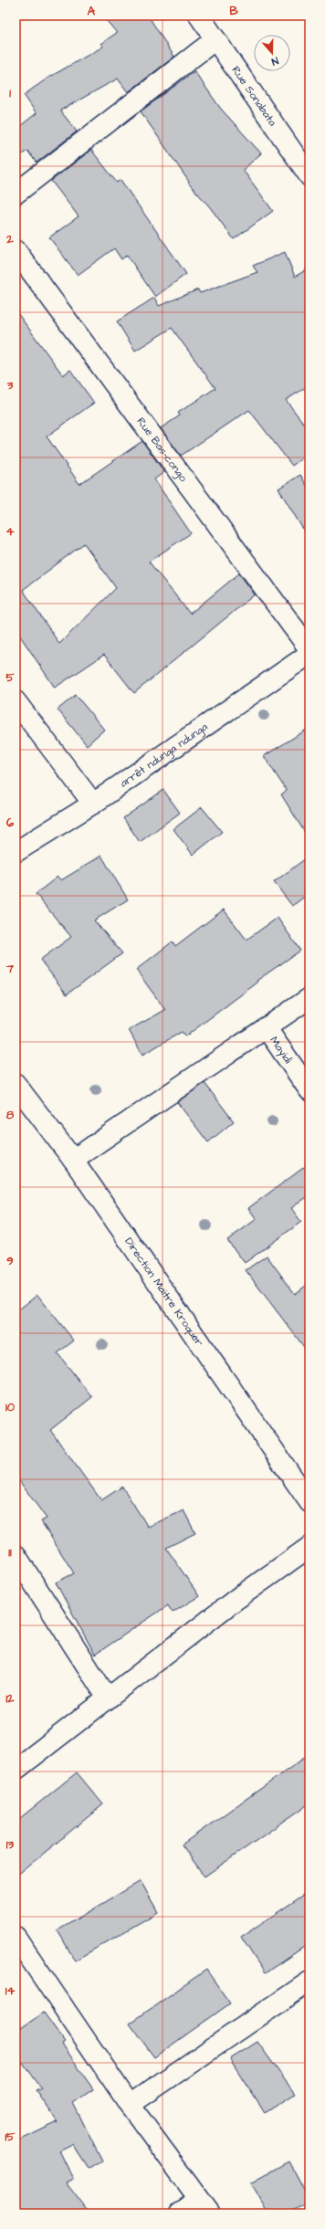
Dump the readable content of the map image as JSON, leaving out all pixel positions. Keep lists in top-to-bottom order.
{
  "streets": {
    "street": [
      "Rue Sonabata",
      "Rue Bas-congo",
      "arrêt ndunga ndunga",
      "Mayidi",
      "Direction Maitre Kroquer"
    ]
  },
  "north": "bottom",
  "grid": {
    "columns": ["A", "B"],
    "rows": [
      "1",
      "2",
      "3",
      "4",
      "5",
      "6",
      "7",
      "8",
      "9",
      "10",
      "11",
      "12",
      "13",
      "14",
      "15"
    ]
  }
}
